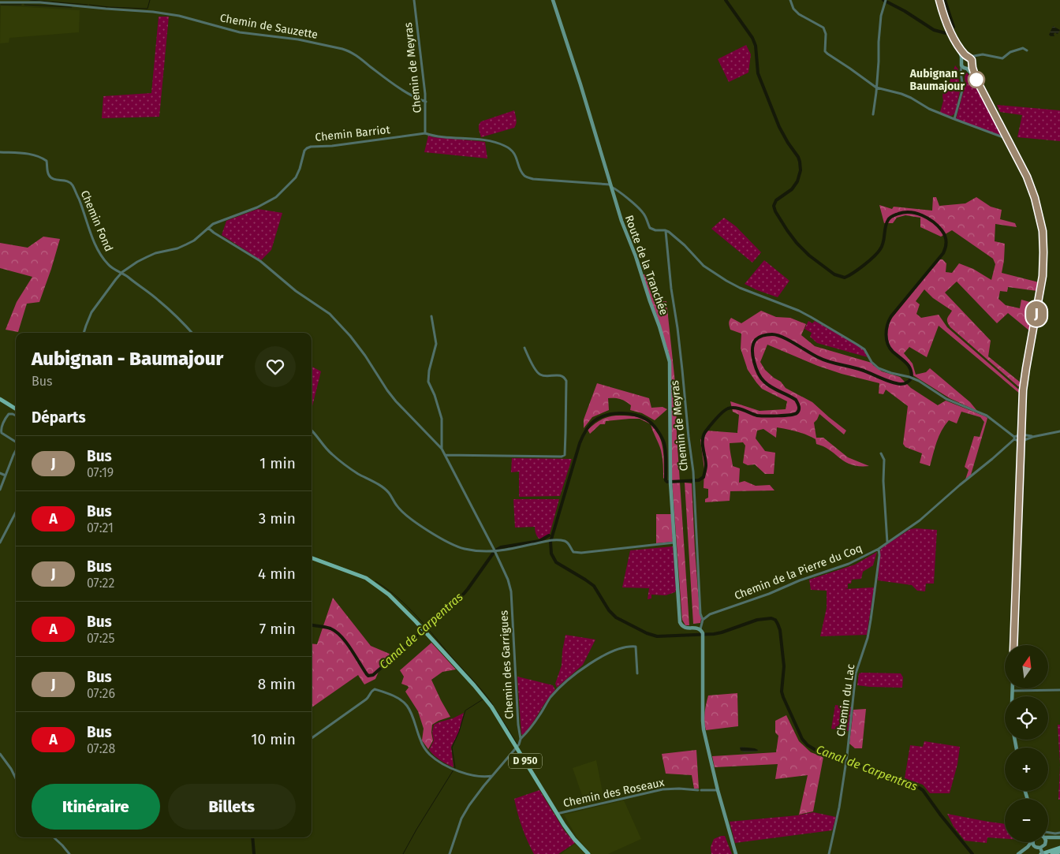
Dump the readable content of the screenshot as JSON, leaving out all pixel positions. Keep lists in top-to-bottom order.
{
  "streets": {
    "main road": ["D 950"],
    "street": [
      "Chemin de Sauzette",
      "Chemin de Meyras",
      "Chemin Barriot",
      "Chemin Fond",
      "Route de la Tranchée",
      "Chemin de la Pierre du Coq",
      "Chemin des Garrigues",
      "Chemin du Lac",
      "Chemin des Roseaux"
    ]
  },
  "crossings": [
    ["Chemin de Sauzette", "Chemin de Meyras"],
    ["Chemin de Meyras", "Chemin Barriot"],
    ["Chemin de Meyras", "Chemin de la Pierre du Coq"],
    ["Chemin Barriot", "Chemin Fond"],
    ["Chemin de la Pierre du Coq", "Chemin du Lac"],
    ["D 950", "Chemin des Roseaux"]
  ],
  "water": ["Canal de Carpentras"],
  "places": ["Aubignan - Baumajour"],
  "lines": ["bus line J"],
  "north": "top",
  "page": {
    "on_map": "J",
    "heading": [
      ["Aubignan - Baumajour", "Bus"],
      "Départs"
    ],
    "list": [
      {
        "mark": "J",
        "name": "Bus",
        "note": "07:19",
        "value": "1 min"
      },
      {
        "mark": "A",
        "name": "Bus",
        "note": "07:21",
        "value": "3 min"
      },
      {
        "mark": "J",
        "name": "Bus",
        "note": "07:22",
        "value": "4 min"
      },
      {
        "mark": "A",
        "name": "Bus",
        "note": "07:25",
        "value": "7 min"
      },
      {
        "mark": "J",
        "name": "Bus",
        "note": "07:26",
        "value": "8 min"
      },
      {
        "mark": "A",
        "name": "Bus",
        "note": "07:28",
        "value": "10 min"
      }
    ],
    "map_buttons": ["+", "−"],
    "buttons": ["Itinéraire", "Billets"]
  }
}
